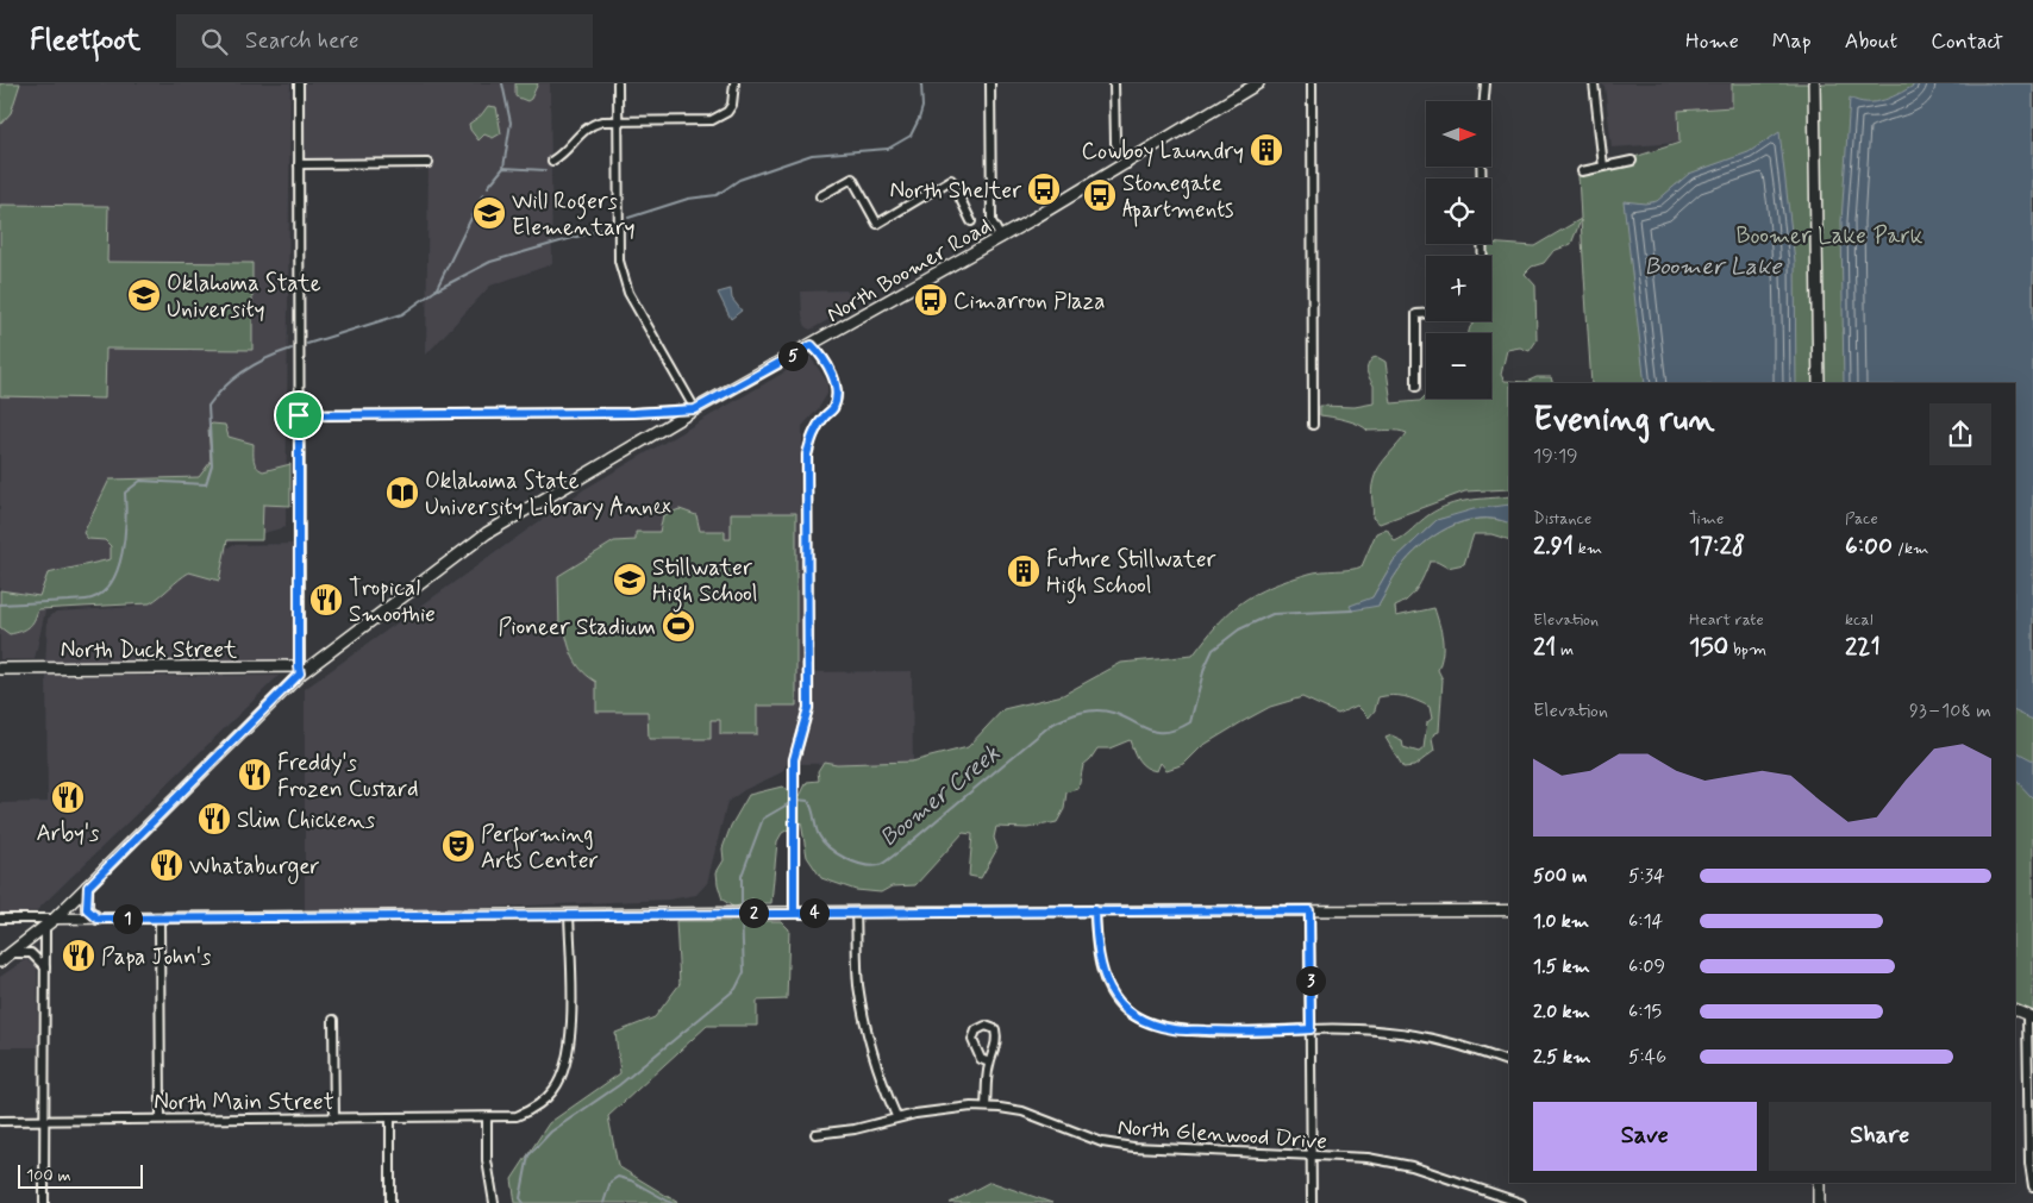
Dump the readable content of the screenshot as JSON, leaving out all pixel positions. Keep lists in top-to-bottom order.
{
  "streets": {
    "main road": ["North Boomer Road", "North Duck Street"],
    "street": ["North Main Street", "North Glenwood Drive"]
  },
  "crossings": [
    ["North Boomer Road", "North Duck Street"]
  ],
  "water": ["Boomer Lake", "Boomer Creek"],
  "parks": ["Boomer Lake Park"],
  "places": {
    "building": ["Cowboy Laundry", "Future Stillwater High School"],
    "bus stop": ["North Shelter", "Stonegate Apartments", "Cimarron Plaza"],
    "school or university": ["Will Rogers Elementary", "Oklahoma State University", "Stillwater High School"],
    "library": ["Oklahoma State University Library Annex"],
    "restaurant": [
      "Tropical Smoothie",
      "Freddy's Frozen Custard",
      "Arby's",
      "Slim Chickens",
      "Whataburger",
      "Papa John's"
    ],
    "sports": ["Pioneer Stadium"],
    "theatre": ["Performing Arts Center"]
  },
  "scale_bar": "100 m",
  "north": "right",
  "page": {
    "header": "Fleetfoot",
    "search": "Search here",
    "nav": [
      "Home",
      "Map",
      "About",
      "Contact"
    ],
    "map_buttons": ["+", "−"],
    "pins": [
      "5",
      "2",
      "4",
      "1",
      "3"
    ],
    "heading": ["Evening run", "19:19"],
    "stats": [
      ["Distance", "2.91 km"],
      ["Time", "17:28"],
      ["Pace", "6:00 /km"],
      ["Elevation", "21 m"],
      ["Heart rate", "150 bpm"],
      ["kcal", "221"]
    ],
    "chart": ["Elevation", "93–108 m"],
    "list": [
      {
        "name": "500 m",
        "note": "5:34"
      },
      {
        "name": "1.0 km",
        "note": "6:14"
      },
      {
        "name": "1.5 km",
        "note": "6:09"
      },
      {
        "name": "2.0 km",
        "note": "6:15"
      },
      {
        "name": "2.5 km",
        "note": "5:46"
      }
    ],
    "buttons": ["Save", "Share"],
    "scale": "100 m"
  }
}
